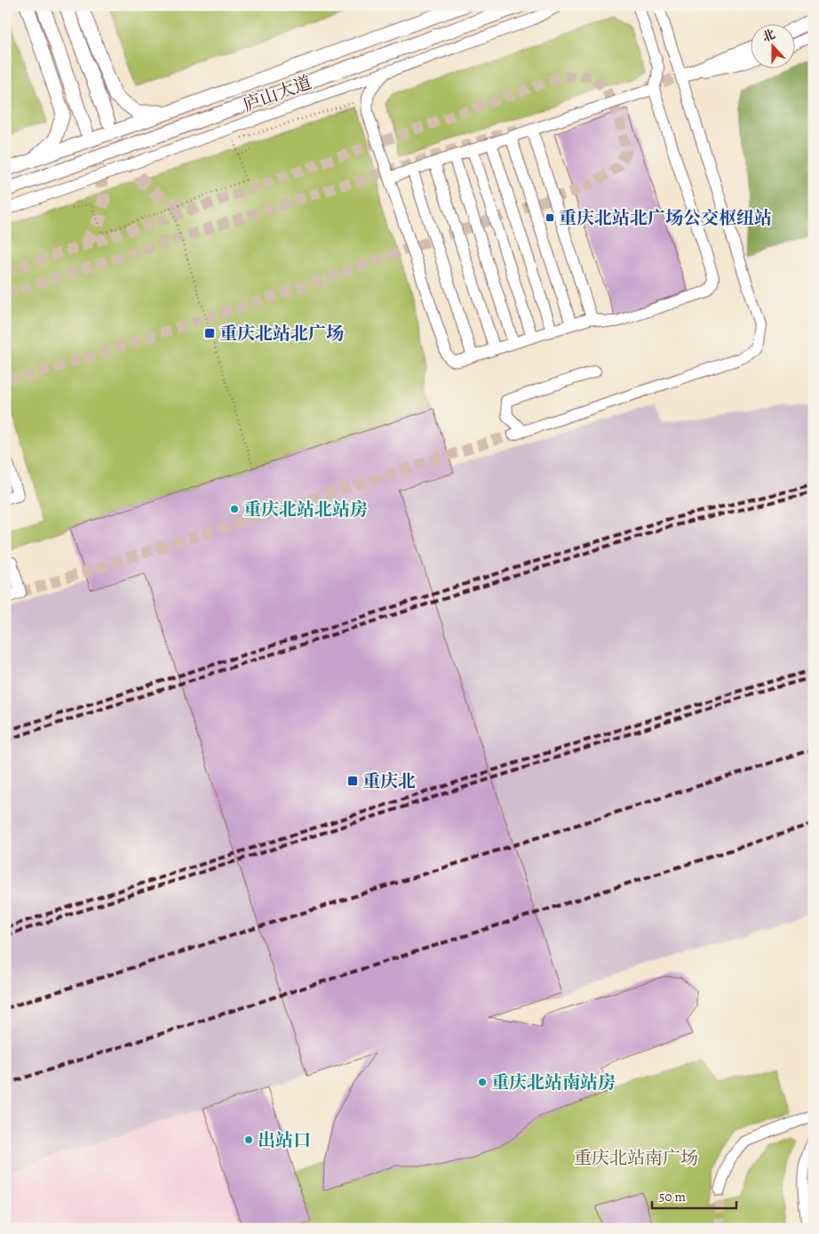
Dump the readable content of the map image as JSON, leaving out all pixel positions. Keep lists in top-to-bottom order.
{
  "streets": {
    "main road": ["庐山大道"]
  },
  "parks": ["重庆北站南广场"],
  "places": {
    "transit": ["重庆北站北广场公交枢纽站", "重庆北站北广场", "重庆北"],
    "other": ["重庆北站北站房", "重庆北站南站房", "出站口"]
  },
  "scale_bar": "50 m",
  "north": "top"
}
